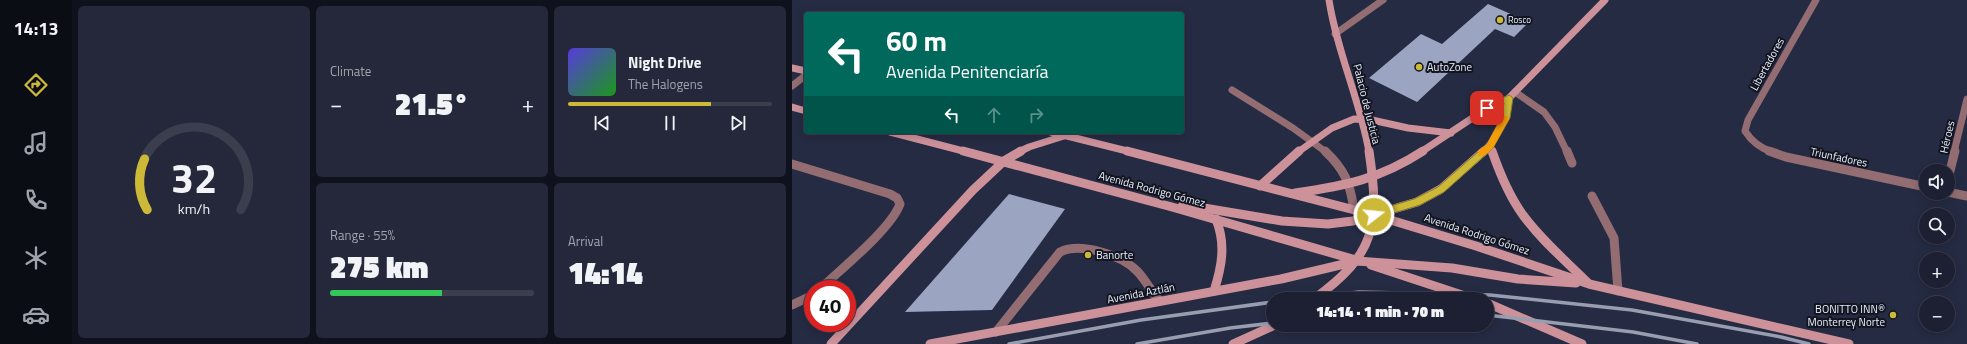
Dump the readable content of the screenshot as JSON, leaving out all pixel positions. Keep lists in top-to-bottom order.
{
  "streets": {
    "main road": ["Palacio de Justicia", "Avenida Rodrigo Gómez", "Avenida Aztlán"],
    "street": ["Libertadores", "Héroes", "Triunfadores"]
  },
  "crossings": [
    ["Libertadores", "Triunfadores"],
    ["Palacio de Justicia", "Avenida Rodrigo Gómez"],
    ["Palacio de Justicia", "Avenida Aztlán"],
    ["Avenida Rodrigo Gómez", "Avenida Aztlán"]
  ],
  "places": [
    "Rosco",
    "AutoZone",
    "Banorte",
    "BONITTO INN® Monterrey Norte"
  ],
  "page": {
    "tabs": "14:13",
    "tile": [
      "Climate",
      ["Range · 55%", "275 km"],
      ["Arrival", "14:14"]
    ],
    "turn": ["60 m", "Avenida Penitenciaría"],
    "song": ["Night Drive", "The Halogens"],
    "heat": ["−", "21.5°", "+"],
    "map_buttons": ["+", "−"],
    "limit": "40",
    "trip": "14:14 · 1 min · 70 m",
    "gauge": ["32", "km/h"]
  }
}
